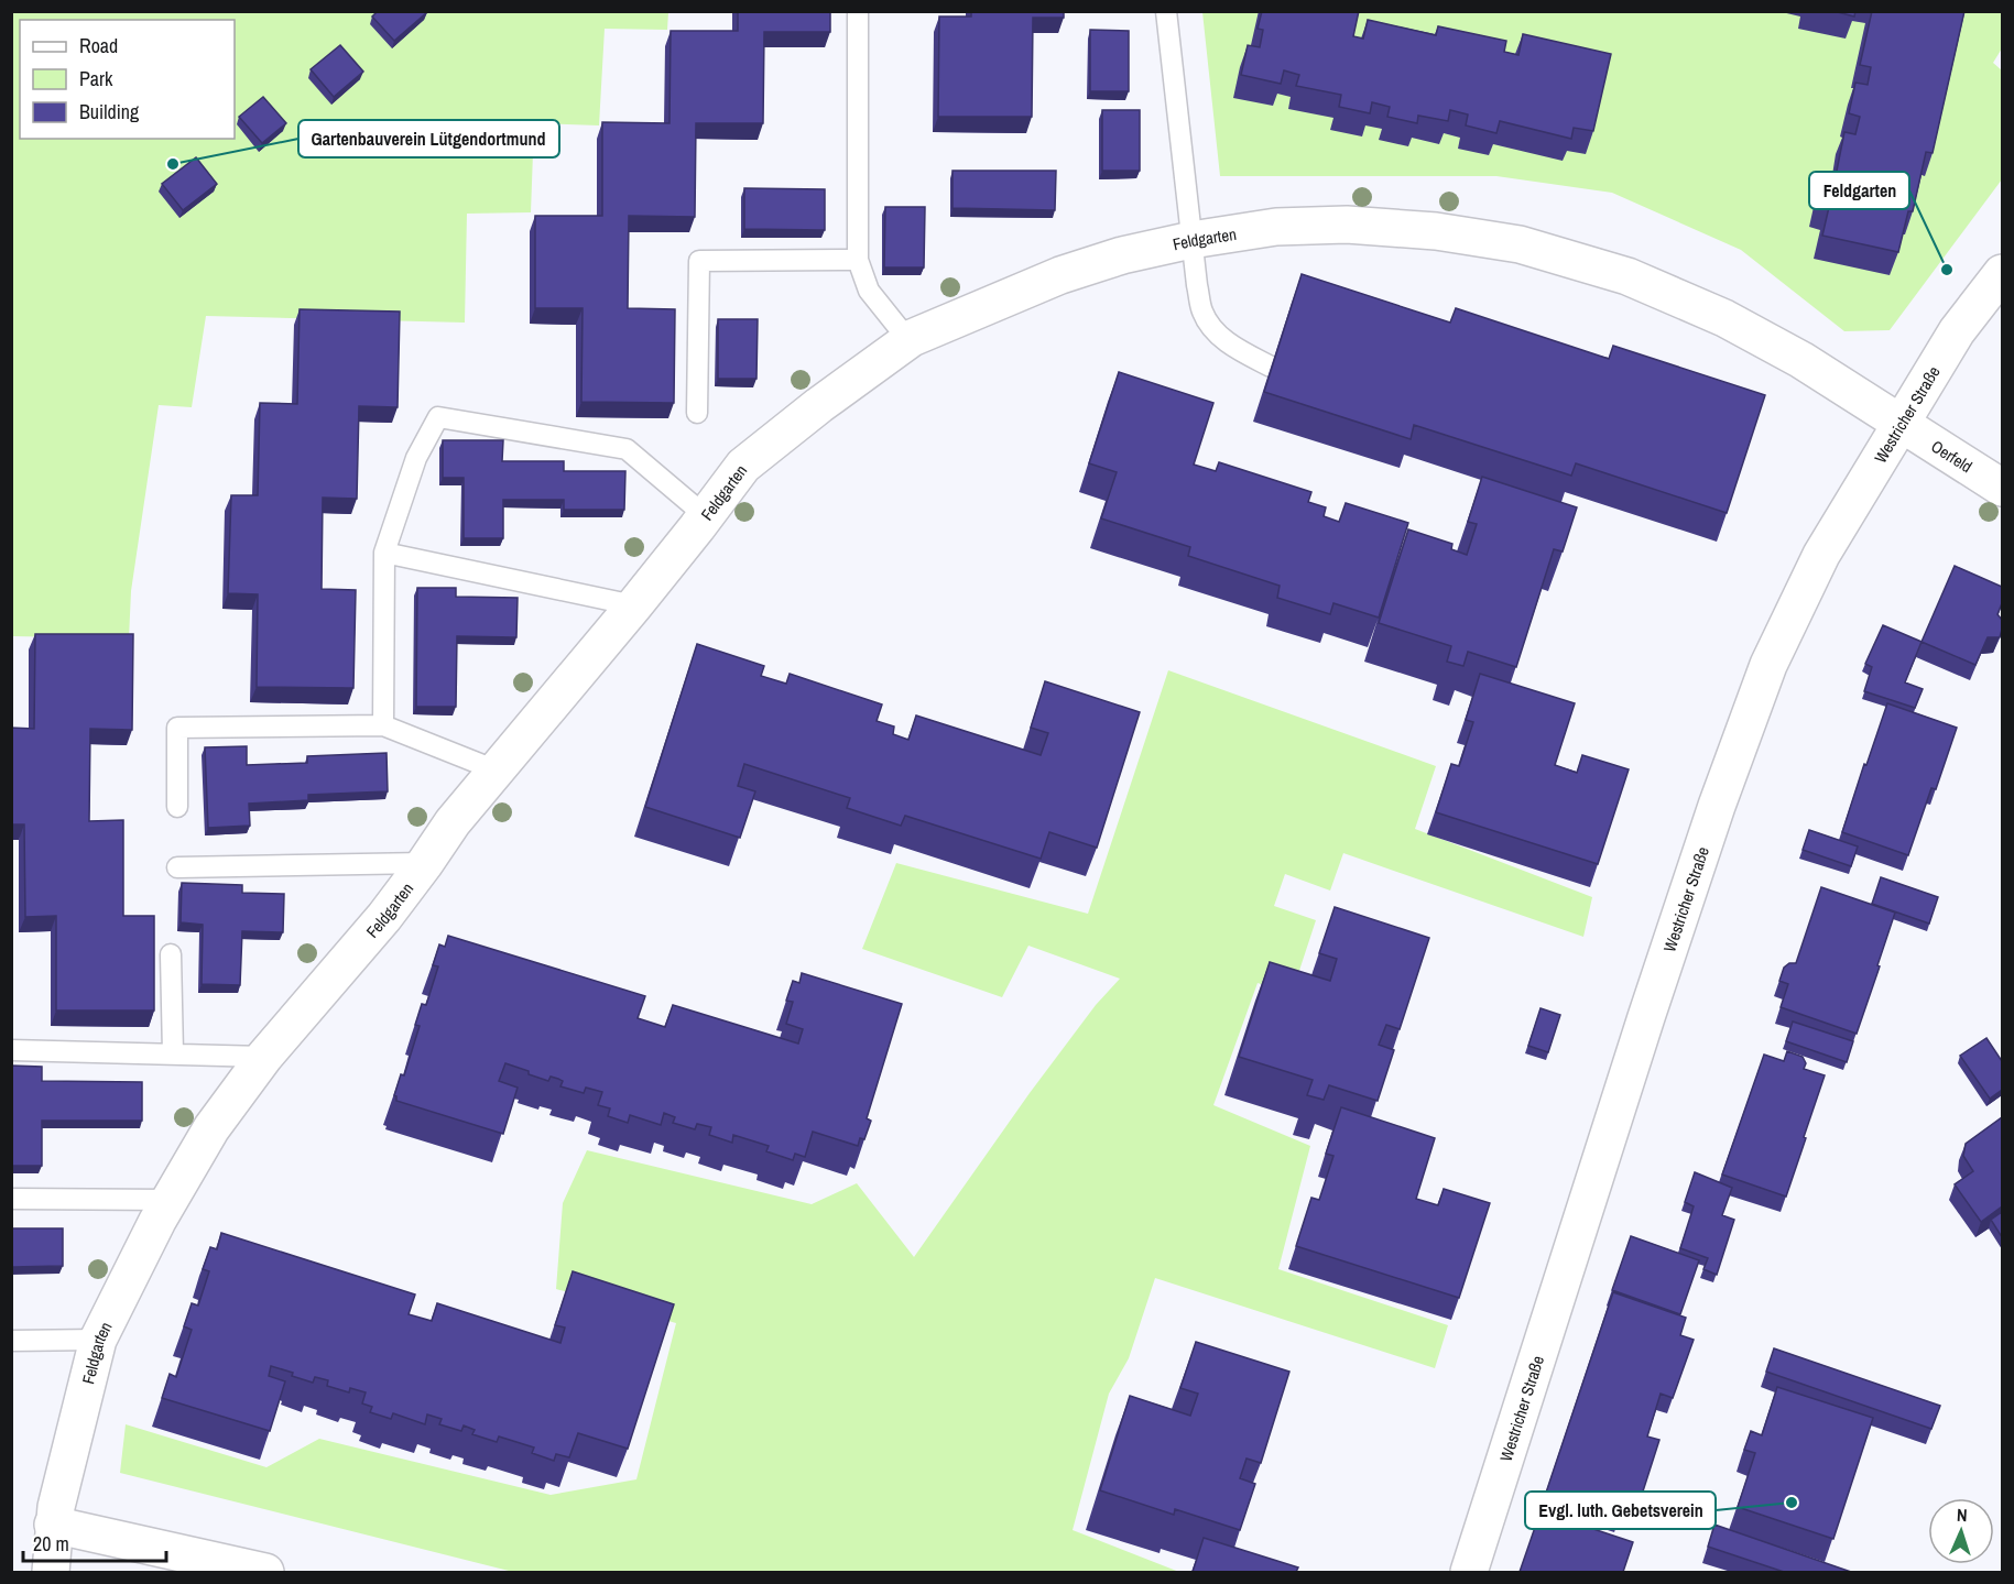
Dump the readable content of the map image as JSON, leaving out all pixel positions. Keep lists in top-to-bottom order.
{
  "streets": {
    "street": ["Feldgarten", "Westricher Straße", "Oerfeld"]
  },
  "crossings": [
    ["Feldgarten", "Westricher Straße"],
    ["Feldgarten", "Oerfeld"],
    ["Westricher Straße", "Oerfeld"]
  ],
  "places": ["Gartenbauverein Lütgendortmund", "Feldgarten", "Evgl. luth. Gebetsverein"],
  "legend": ["Road", "Park", "Building"],
  "scale_bar": "20 m",
  "north": "top"
}
